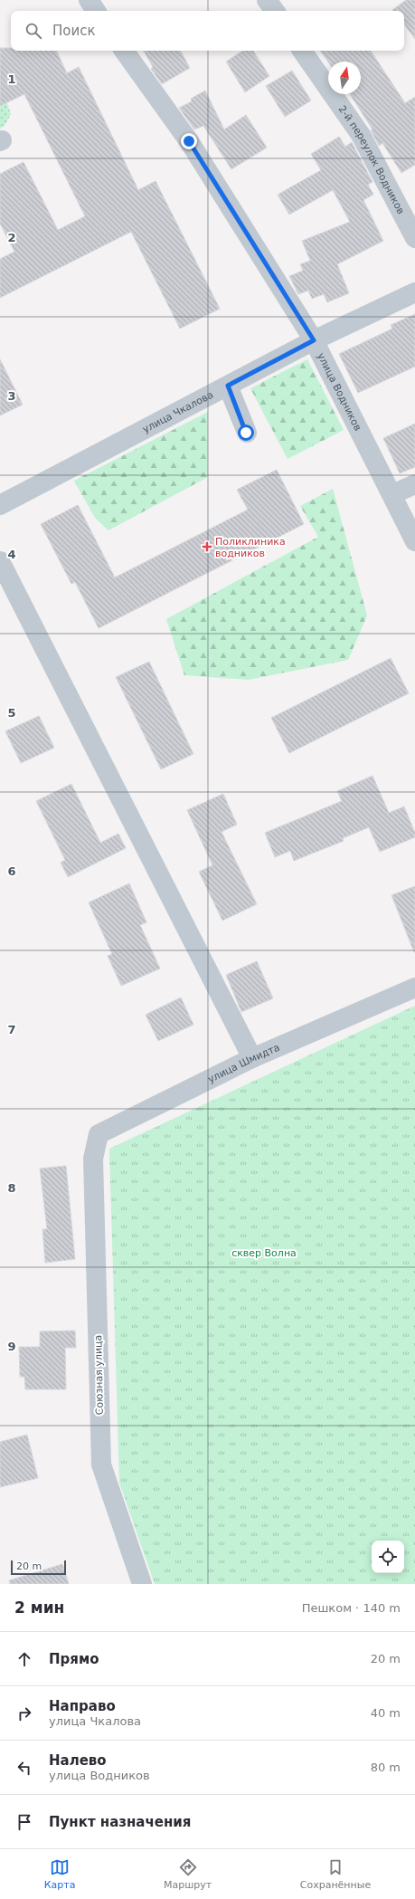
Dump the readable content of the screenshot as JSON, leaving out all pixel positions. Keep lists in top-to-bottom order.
{
  "streets": {
    "street": [
      "2-й переулок Водников",
      "улица Водников",
      "улица Чкалова",
      "улица Шмидта",
      "Союзная улица"
    ]
  },
  "crossings": [
    ["улица Водников", "улица Чкалова"],
    ["улица Шмидта", "Союзная улица"]
  ],
  "parks": ["сквер Волна"],
  "places": {
    "health": ["Поликлиника водников"]
  },
  "scale_bar": "20 m",
  "north": "top",
  "page": {
    "search": "Поиск",
    "scale": "20 m",
    "heading": ["2 мин", "Пешком · 140 m"],
    "list": [
      ["Прямо", "20 m"],
      ["Направо", "улица Чкалова", "40 m"],
      ["Налево", "улица Водников", "80 m"],
      "Пункт назначения"
    ],
    "nav": ["Карта", "Маршрут", "Сохранённые"]
  },
  "grid": {
    "rows": [
      "1",
      "2",
      "3",
      "4",
      "5",
      "6",
      "7",
      "8",
      "9"
    ]
  }
}
